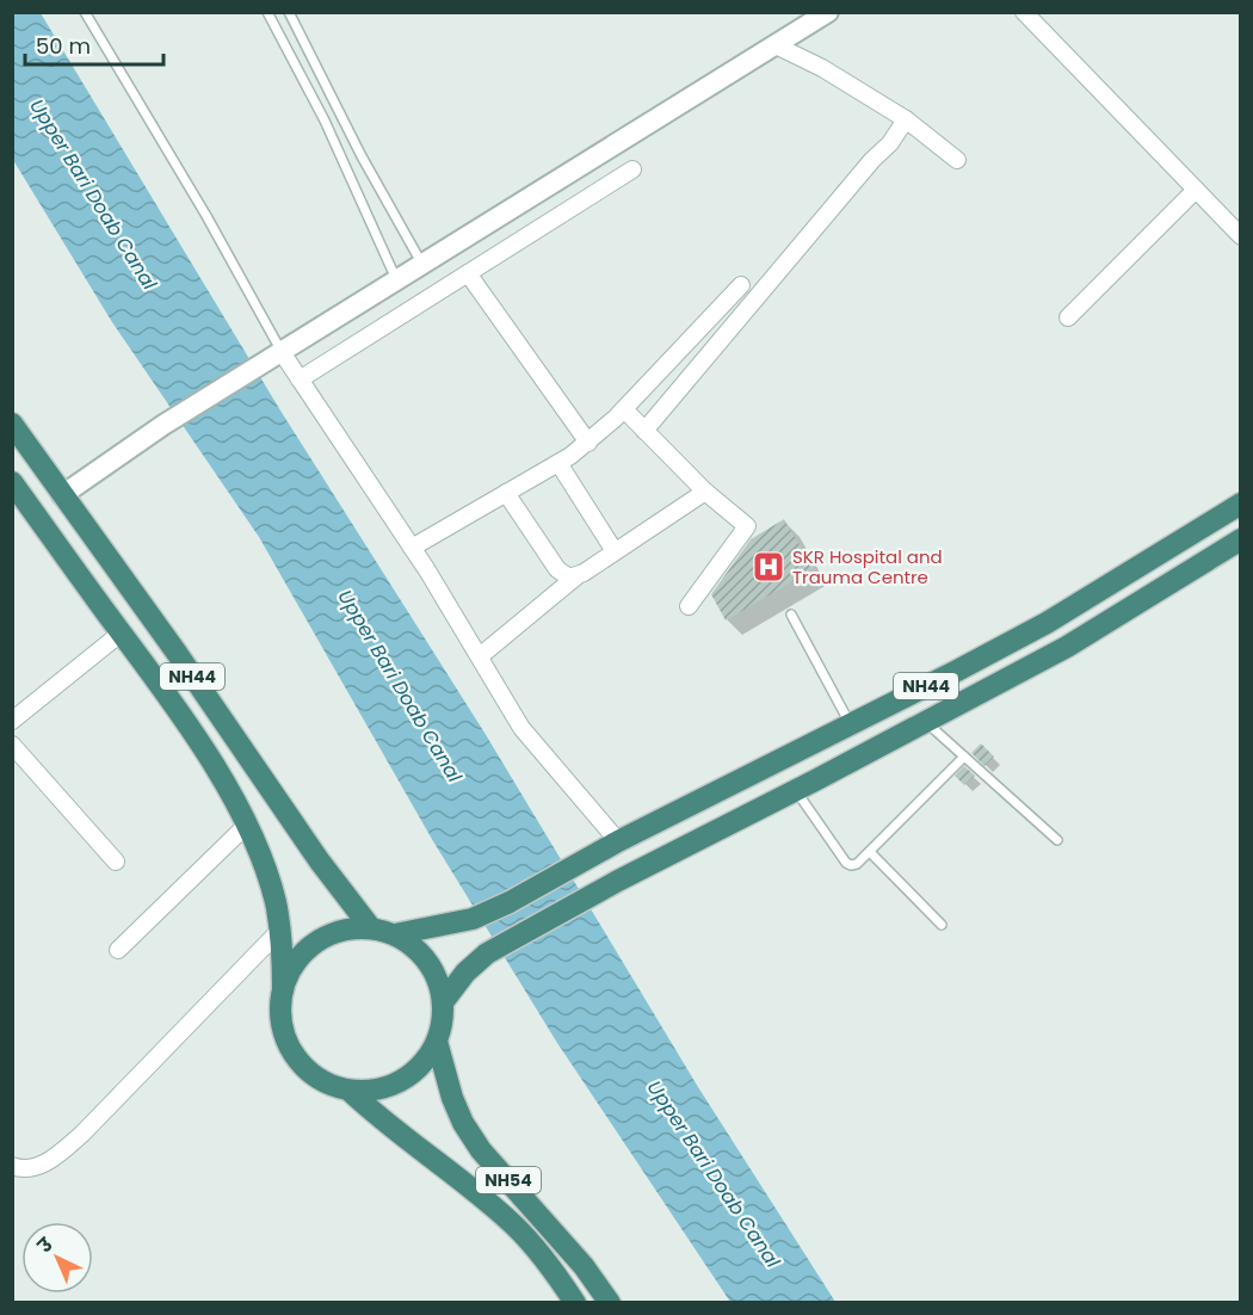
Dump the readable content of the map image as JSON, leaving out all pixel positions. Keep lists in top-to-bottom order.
{
  "streets": {
    "highway": ["NH44", "NH54"]
  },
  "crossings": [
    ["NH44", "NH54"]
  ],
  "water": ["Upper Bari Doab Canal"],
  "places": {
    "hospital": ["SKR Hospital and Trauma Centre"]
  },
  "scale_bar": "50 m",
  "north": "top left"
}
